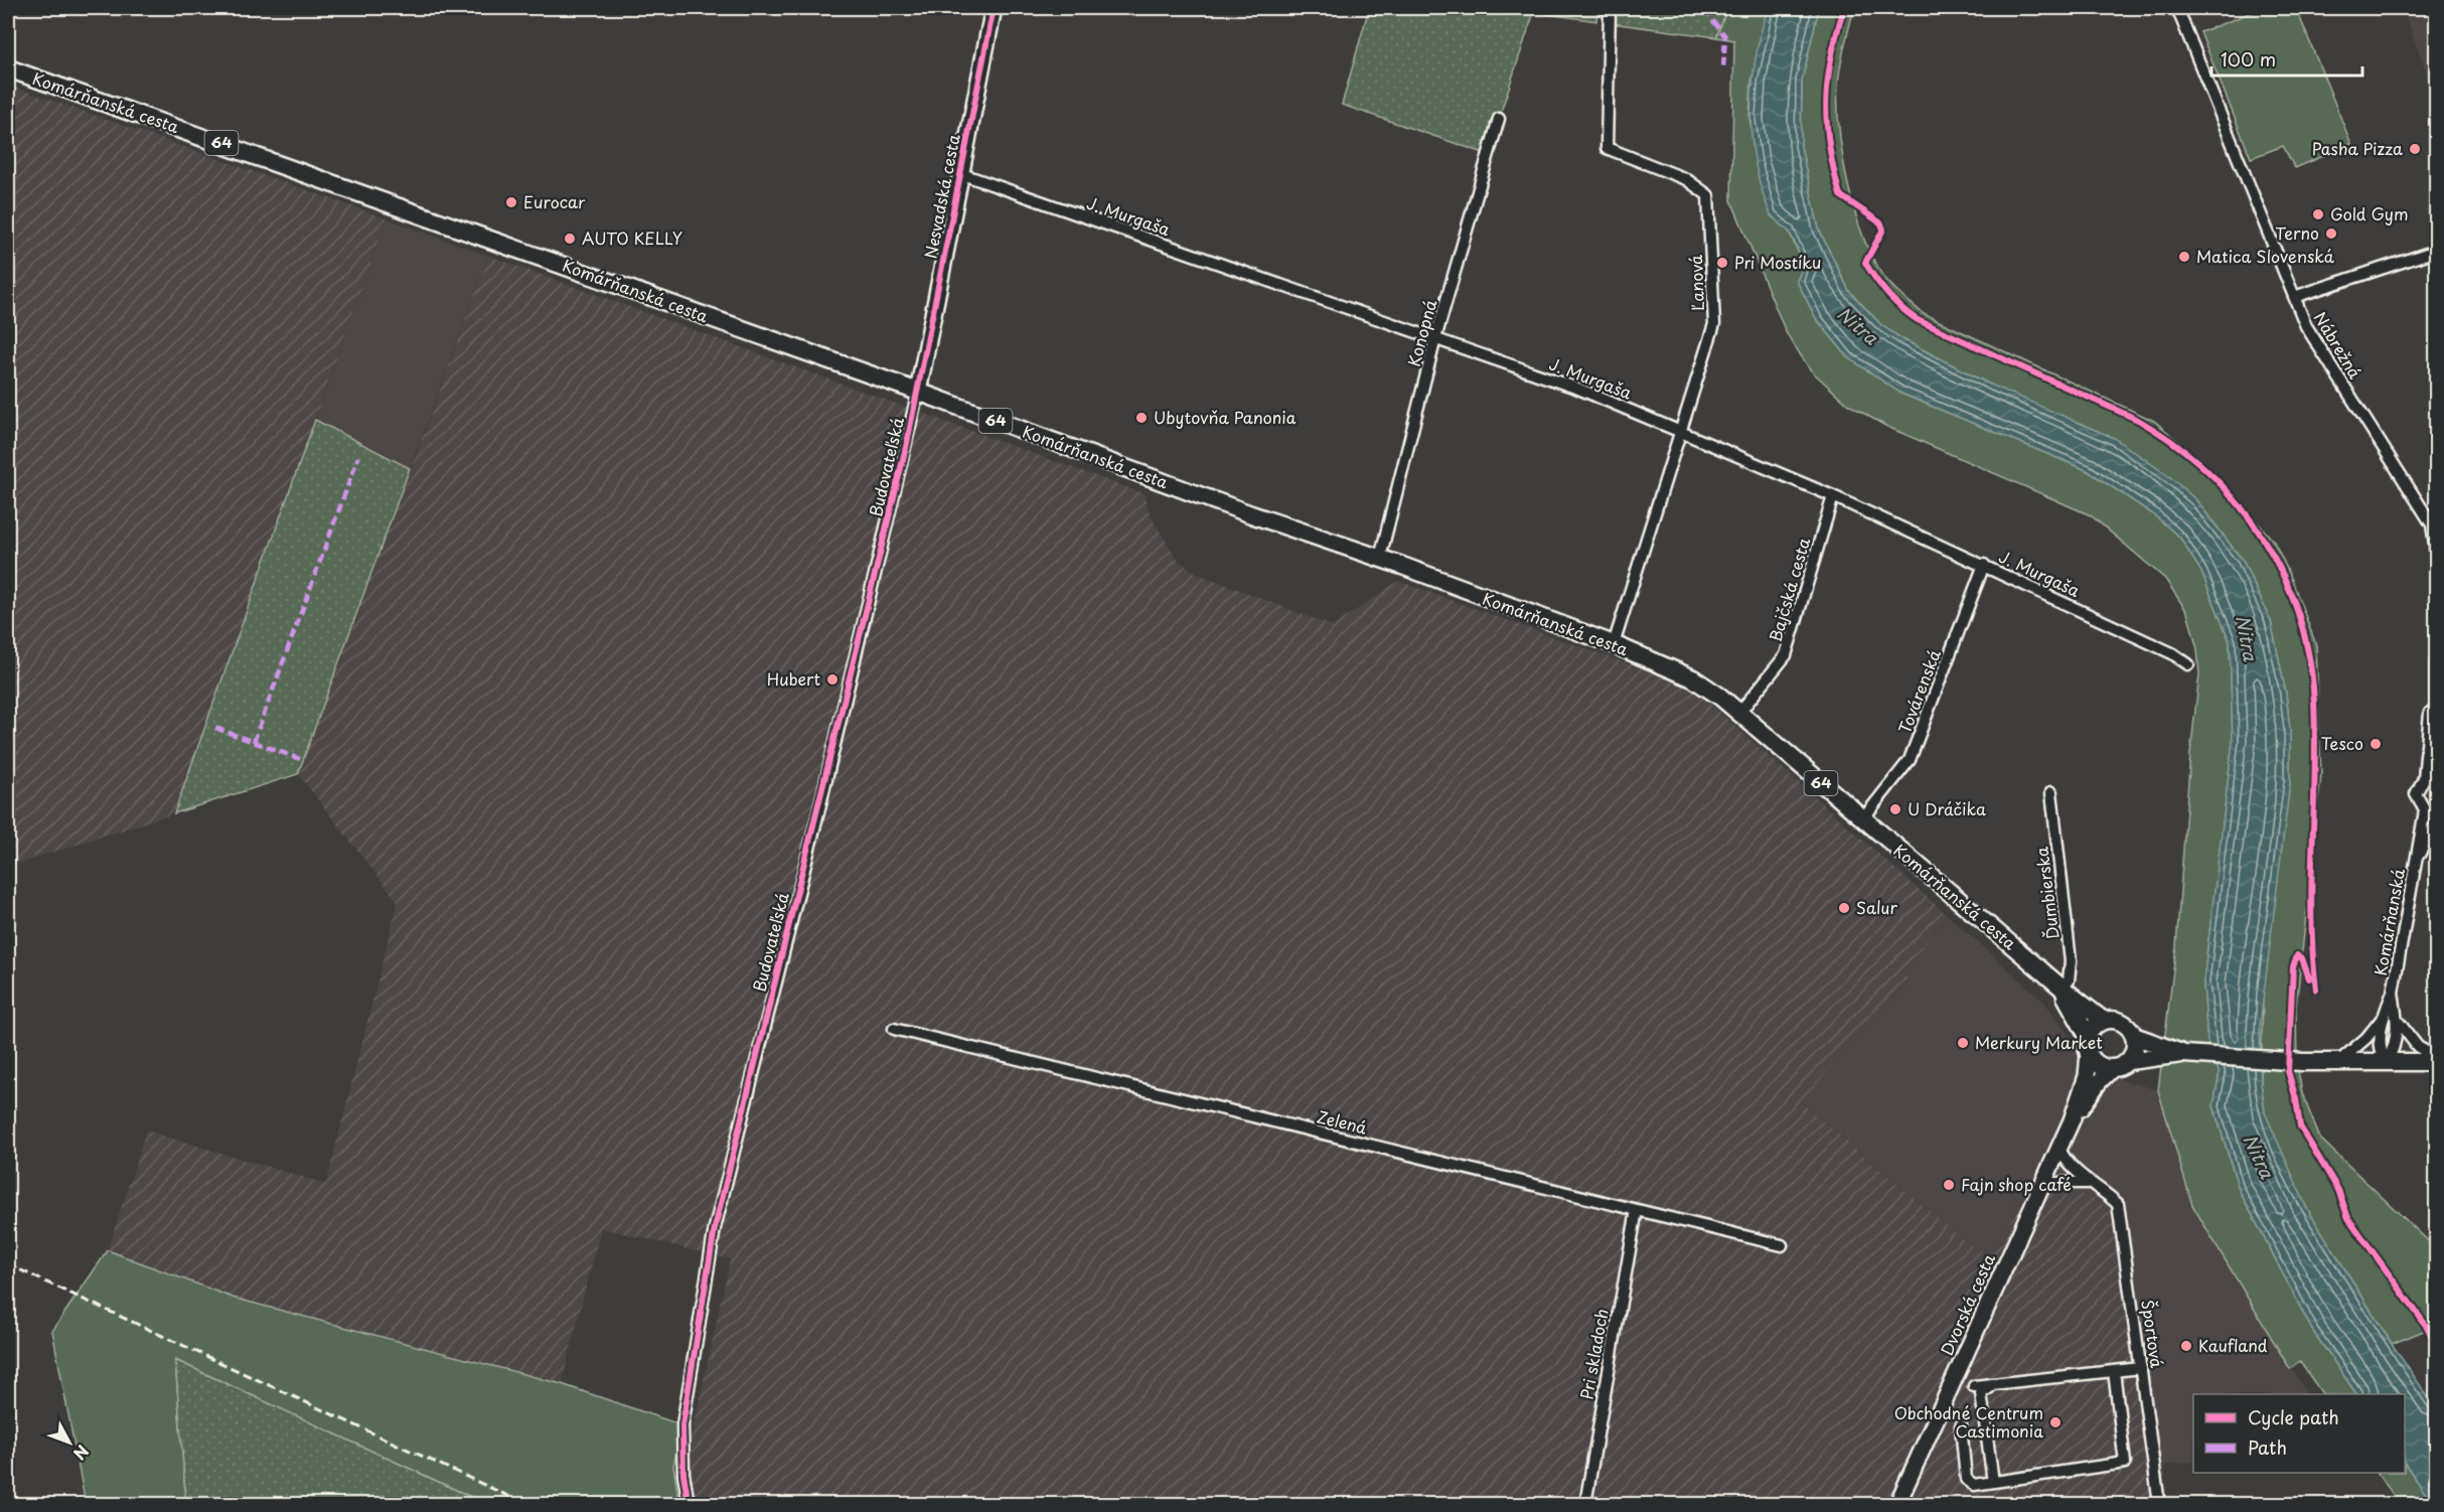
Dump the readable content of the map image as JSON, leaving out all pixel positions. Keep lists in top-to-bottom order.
{
  "streets": {
    "main road": ["Komárňanská cesta", "64"],
    "street": [
      "Nesvadská cesta",
      "J. Murgaša",
      "Ľanová",
      "Konopná",
      "Nábrežná",
      "Budovateľská",
      "Bajčská cesta",
      "Továrenská",
      "Ďumbierska",
      "Komárňanská",
      "Zelená",
      "Dvorská cesta",
      "Športová",
      "Pri skladoch"
    ]
  },
  "crossings": [
    ["Komárňanská cesta", "64"],
    ["Komárňanská cesta", "Nesvadská cesta"],
    ["Komárňanská cesta", "Ľanová"],
    ["Komárňanská cesta", "Konopná"],
    ["Komárňanská cesta", "Budovateľská"],
    ["Komárňanská cesta", "Bajčská cesta"],
    ["Komárňanská cesta", "Továrenská"],
    ["Komárňanská cesta", "Ďumbierska"],
    ["Komárňanská cesta", "Dvorská cesta"],
    ["64", "Dvorská cesta"],
    ["Nesvadská cesta", "J. Murgaša"],
    ["Nesvadská cesta", "Budovateľská"],
    ["J. Murgaša", "Ľanová"],
    ["J. Murgaša", "Konopná"],
    ["J. Murgaša", "Bajčská cesta"],
    ["J. Murgaša", "Továrenská"],
    ["Zelená", "Pri skladoch"],
    ["Dvorská cesta", "Športová"]
  ],
  "water": ["Nitra"],
  "places": [
    "Pasha Pizza",
    "Eurocar",
    "Gold Gym",
    "Terno",
    "AUTO KELLY",
    "Matica Slovenská",
    "Pri Mostíku",
    "Ubytovňa Panonia",
    "Hubert",
    "Tesco",
    "U Dráčika",
    "Salur",
    "Merkury Market",
    "Fajn shop café",
    "Kaufland",
    "Obchodné Centrum Castimonia"
  ],
  "legend": ["Cycle path", "Path"],
  "scale_bar": "100 m",
  "north": "bottom right"
}
